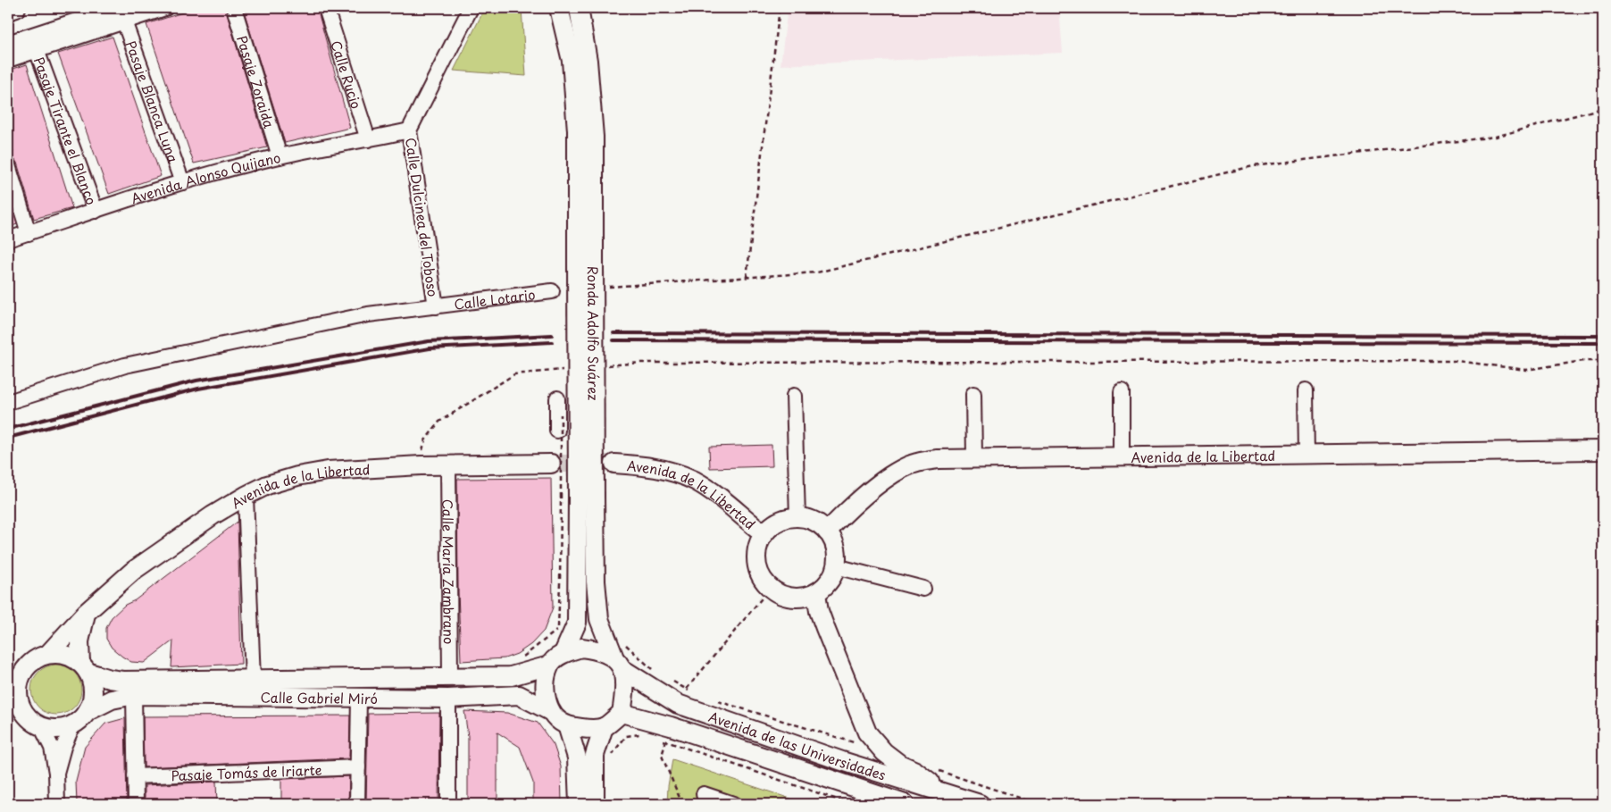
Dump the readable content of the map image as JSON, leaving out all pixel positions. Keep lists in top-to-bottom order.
{
  "streets": {
    "main road": [
      "Ronda Adolfo Suárez",
      "Avenida de la Libertad",
      "Calle Gabriel Miró",
      "Avenida de las Universidades"
    ],
    "street": [
      "Calle Rucio",
      "Pasaje Zoraida",
      "Pasaje Blanca Luna",
      "Pasaje Tirante el Blanco",
      "Avenida Alonso Quijano",
      "Calle Dulcinea del Toboso",
      "Calle Lotario",
      "Calle María Zambrano",
      "Pasaje Tomás de Iriarte"
    ]
  },
  "crossings": [
    ["Calle Rucio", "Avenida Alonso Quijano"],
    ["Pasaje Zoraida", "Avenida Alonso Quijano"],
    ["Pasaje Blanca Luna", "Avenida Alonso Quijano"],
    ["Pasaje Tirante el Blanco", "Avenida Alonso Quijano"],
    ["Avenida Alonso Quijano", "Calle Dulcinea del Toboso"],
    ["Calle Dulcinea del Toboso", "Calle Lotario"],
    ["Ronda Adolfo Suárez", "Calle Gabriel Miró"],
    ["Ronda Adolfo Suárez", "Avenida de las Universidades"],
    ["Avenida de la Libertad", "Calle María Zambrano"],
    ["Avenida de la Libertad", "Calle Gabriel Miró"],
    ["Calle María Zambrano", "Calle Gabriel Miró"],
    ["Calle Gabriel Miró", "Avenida de las Universidades"]
  ]
}
